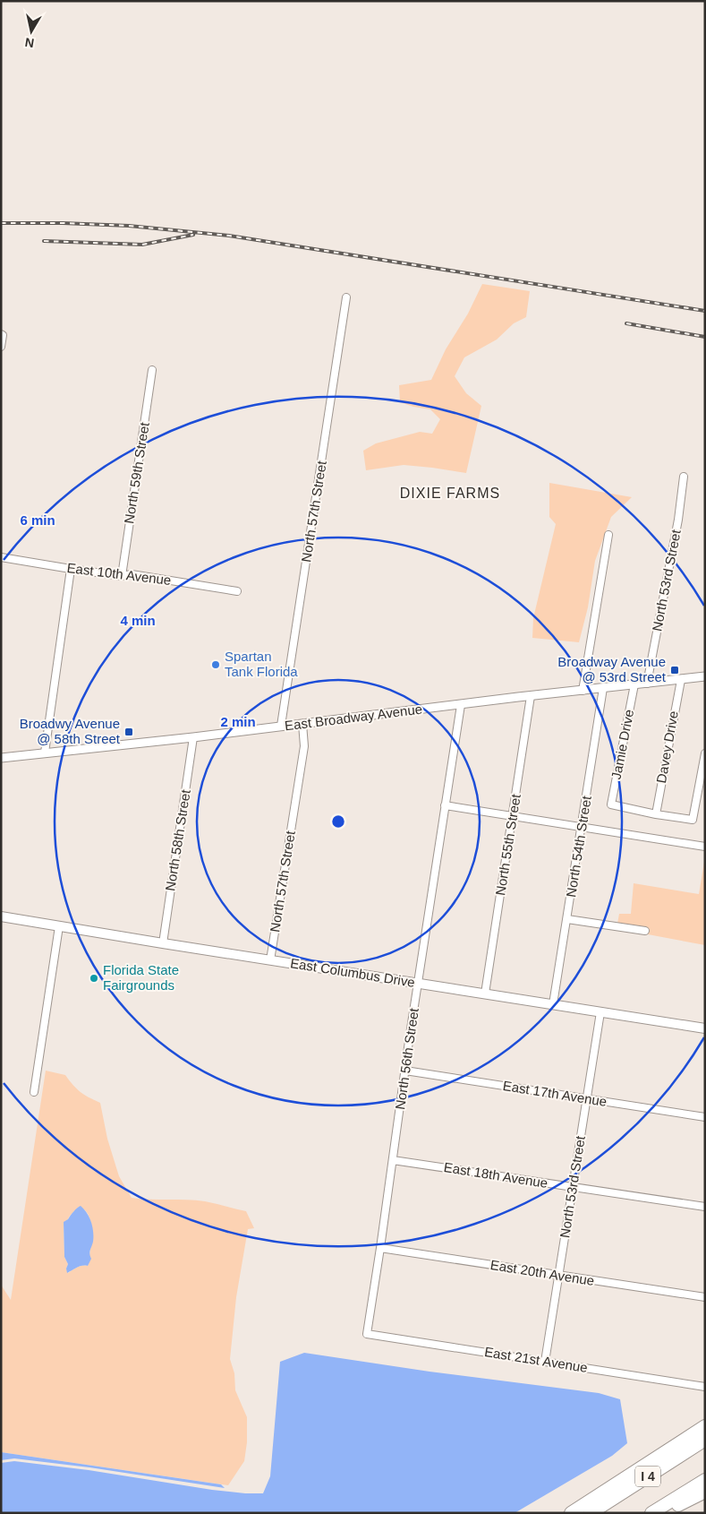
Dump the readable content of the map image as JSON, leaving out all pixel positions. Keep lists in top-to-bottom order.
{
  "streets": {
    "highway": ["I 4"],
    "main road": ["East Columbus Drive"],
    "street": [
      "North 59th Street",
      "North 57th Street",
      "East 10th Avenue",
      "North 53rd Street",
      "East Broadway Avenue",
      "Jamie Drive",
      "Davey Drive",
      "North 58th Street",
      "North 55th Street",
      "North 54th Street",
      "North 56th Street",
      "East 17th Avenue",
      "East 18th Avenue",
      "East 20th Avenue",
      "East 21st Avenue"
    ]
  },
  "crossings": [
    ["North 59th Street", "East 10th Avenue"],
    ["North 57th Street", "East Broadway Avenue"],
    ["North 57th Street", "East Columbus Drive"],
    ["North 53rd Street", "East Broadway Avenue"],
    ["North 53rd Street", "East Columbus Drive"],
    ["North 53rd Street", "East 17th Avenue"],
    ["North 53rd Street", "East 18th Avenue"],
    ["North 53rd Street", "East 20th Avenue"],
    ["North 53rd Street", "East 21st Avenue"],
    ["East Broadway Avenue", "Jamie Drive"],
    ["East Broadway Avenue", "Davey Drive"],
    ["East Broadway Avenue", "North 58th Street"],
    ["East Broadway Avenue", "North 55th Street"],
    ["East Broadway Avenue", "North 54th Street"],
    ["East Broadway Avenue", "North 56th Street"],
    ["Jamie Drive", "Davey Drive"],
    ["North 58th Street", "East Columbus Drive"],
    ["North 55th Street", "East Columbus Drive"],
    ["North 54th Street", "East Columbus Drive"],
    ["East Columbus Drive", "North 56th Street"],
    ["North 56th Street", "East 17th Avenue"],
    ["North 56th Street", "East 18th Avenue"],
    ["North 56th Street", "East 20th Avenue"],
    ["North 56th Street", "East 21st Avenue"]
  ],
  "districts": ["DIXIE FARMS"],
  "places": {
    "other": ["Spartan Tank Florida", "Florida State Fairgrounds"],
    "transit": ["Broadway Avenue @ 53rd Street", "Broadwy Avenue @ 58th Street"]
  },
  "north": "bottom",
  "rings": ["6 min", "4 min", "2 min"]
}
